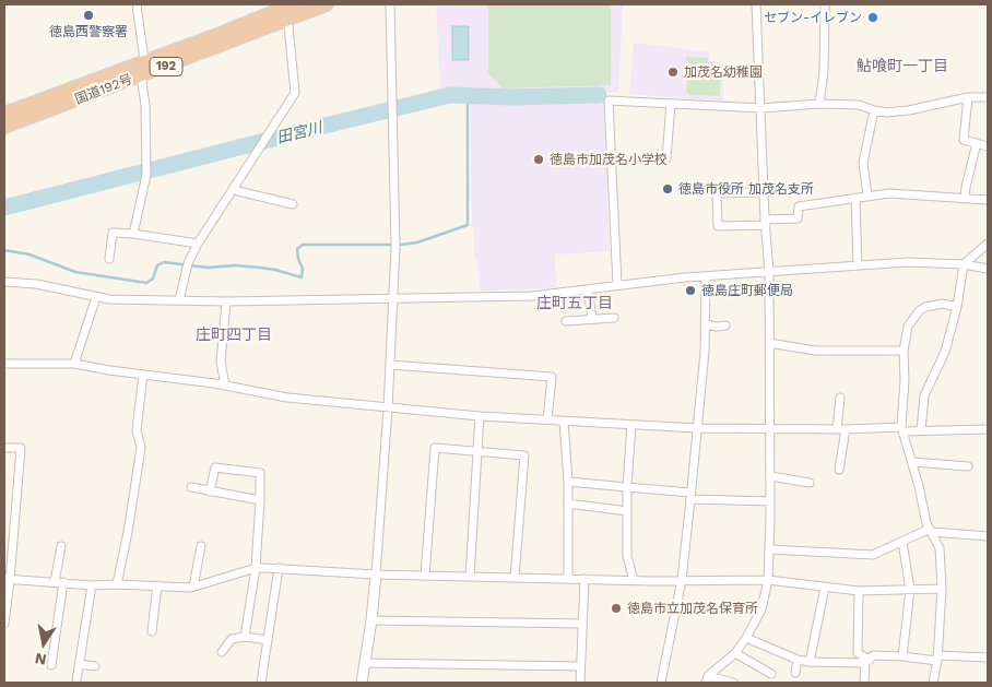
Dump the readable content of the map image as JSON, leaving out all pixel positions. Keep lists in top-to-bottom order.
{
  "streets": {
    "highway": ["192", "国道192号"]
  },
  "districts": ["鮎喰町一丁目", "庄町五丁目", "庄町四丁目"],
  "water": ["田宮川"],
  "places": [
    "徳島西警察署",
    "セブン-イレブン",
    "加茂名幼稚園",
    "徳島市加茂名小学校",
    "徳島市役所 加茂名支所",
    "徳島庄町郵便局",
    "徳島市立加茂名保育所"
  ],
  "north": "bottom"
}
